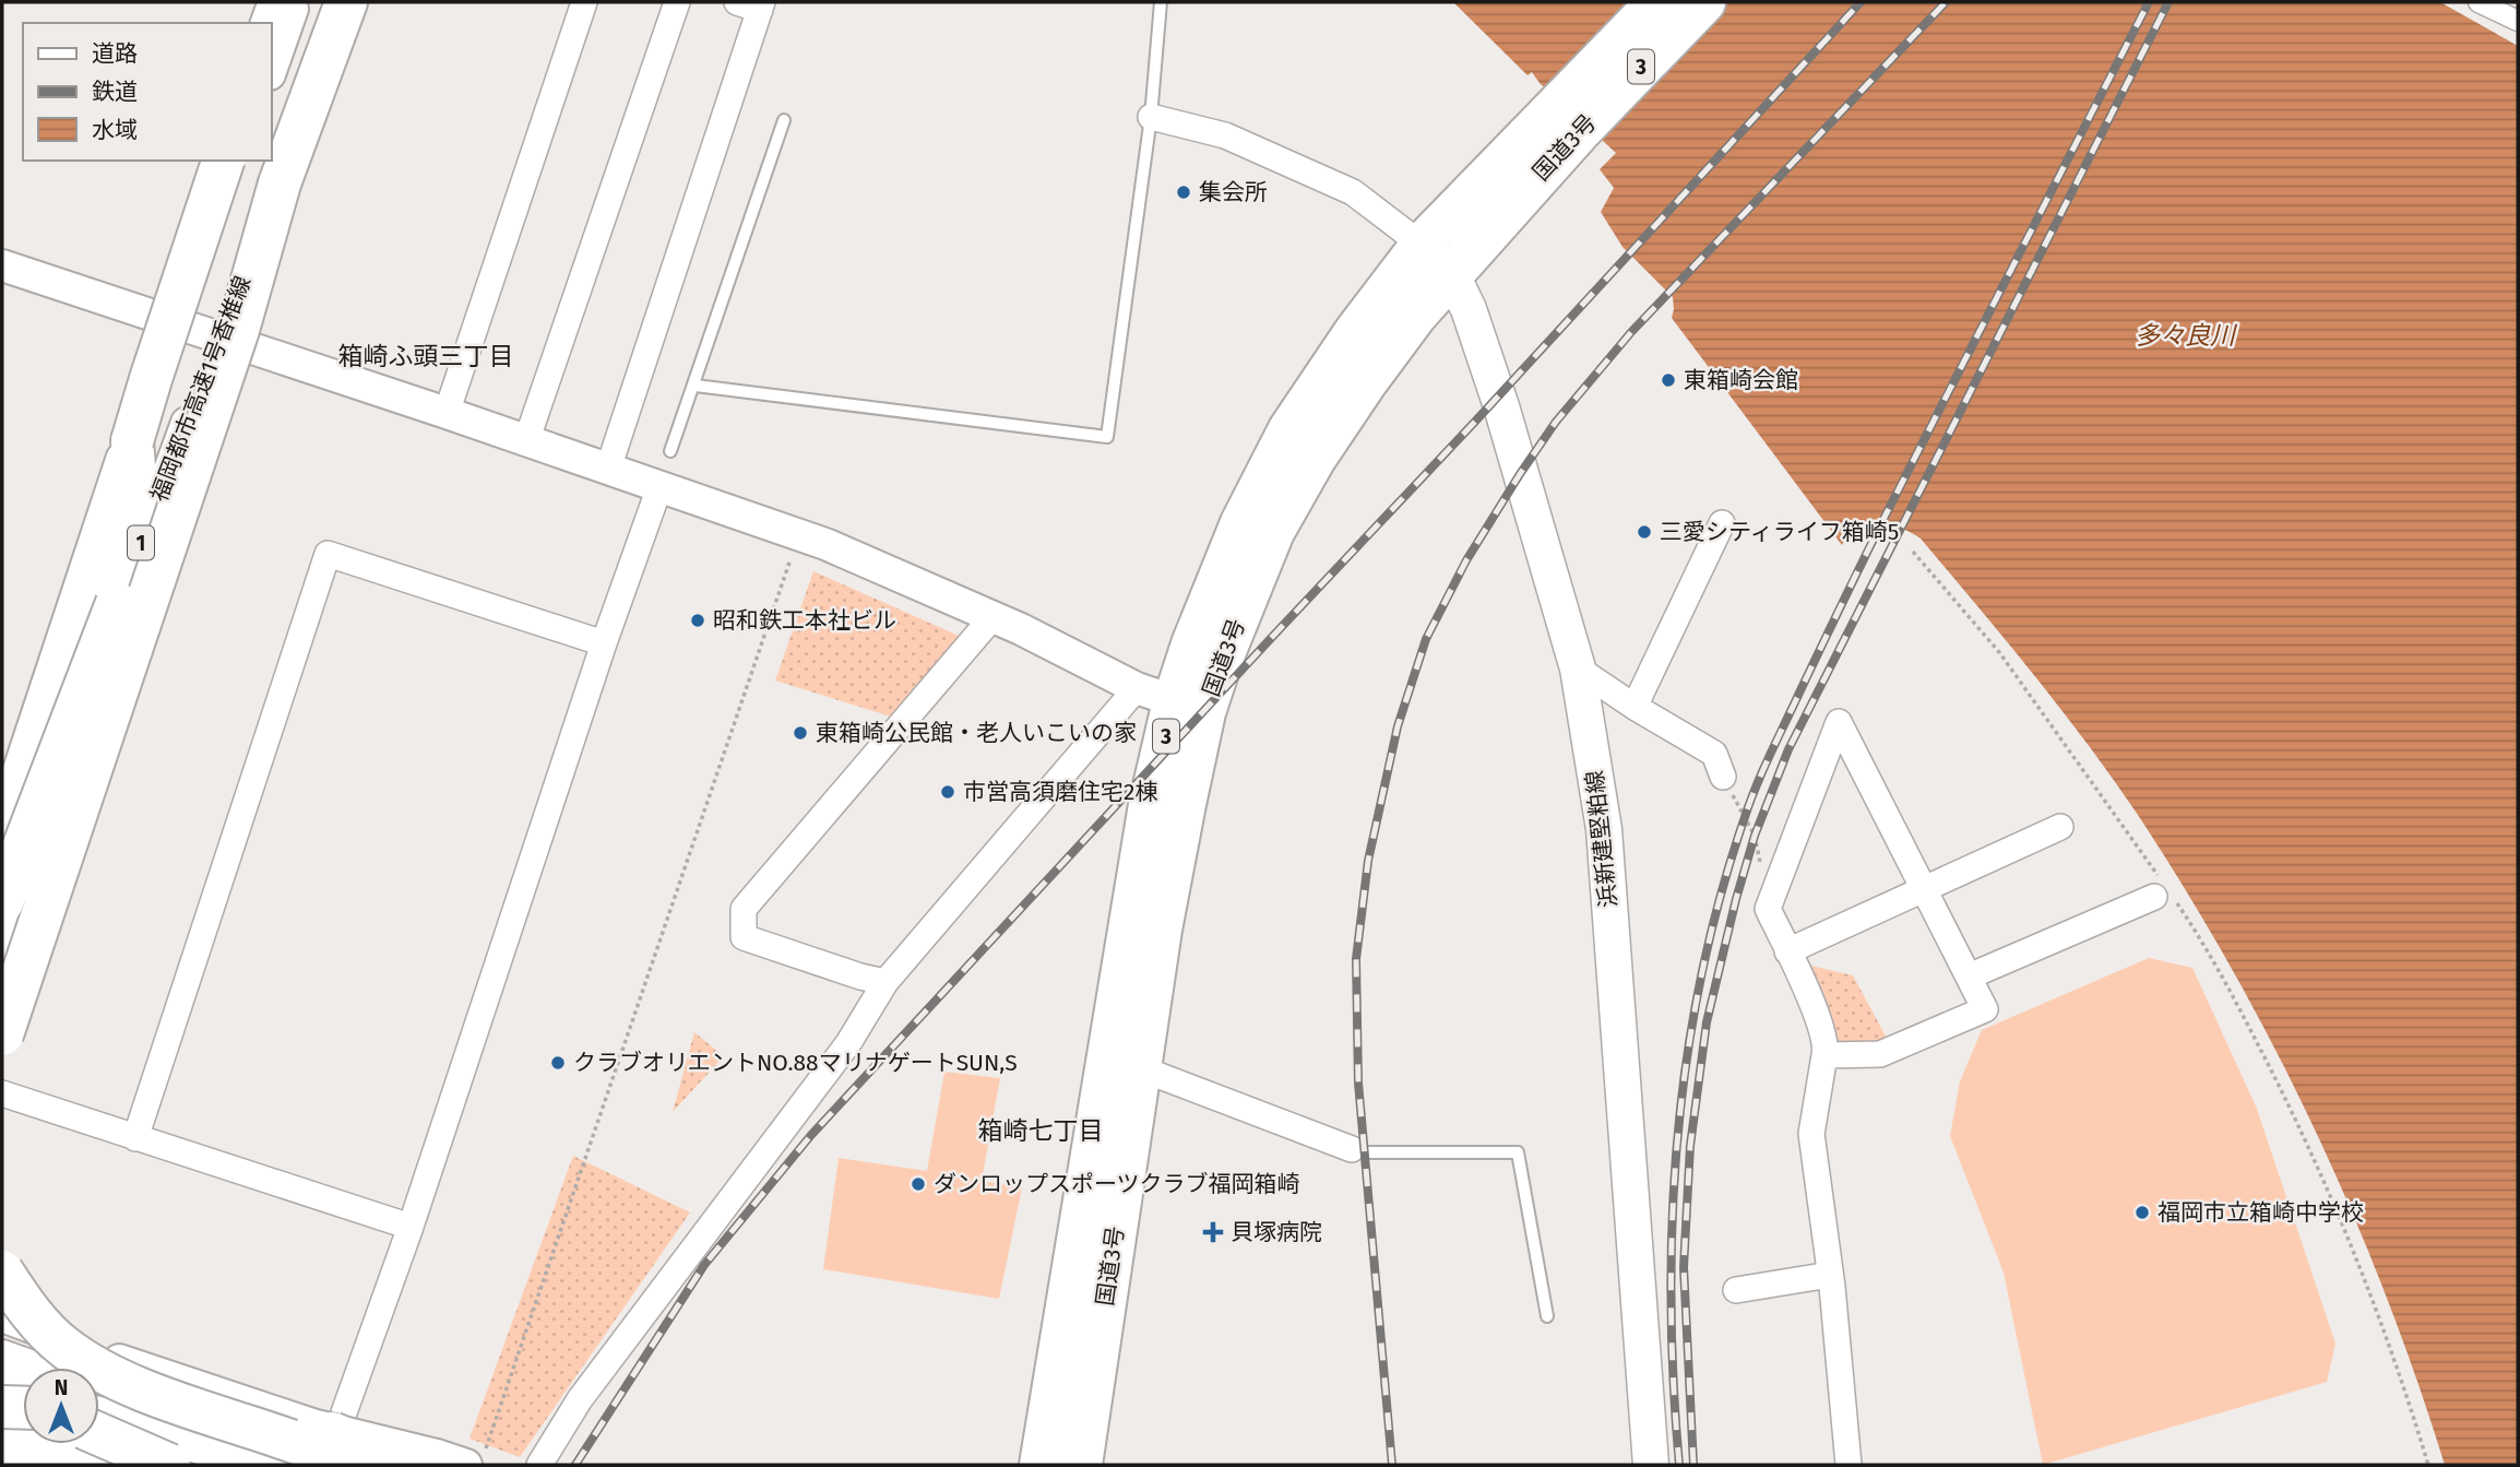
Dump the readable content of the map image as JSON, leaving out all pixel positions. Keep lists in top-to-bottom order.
{
  "streets": {
    "highway": [
      "3",
      "国道3号",
      "福岡都市高速1号香椎線",
      "1"
    ],
    "main road": ["浜新建堅粕線"]
  },
  "crossings": [
    ["国道3号", "浜新建堅粕線"]
  ],
  "districts": ["箱崎ふ頭三丁目", "箱崎七丁目"],
  "water": ["多々良川"],
  "places": {
    "other": [
      "集会所",
      "東箱崎会館",
      "三愛シティライフ箱崎5",
      "昭和鉄工本社ビル",
      "東箱崎公民館・老人いこいの家",
      "市営高須磨住宅2棟",
      "クラブオリエントNO.88マリナゲートSUN,S",
      "ダンロップスポーツクラブ福岡箱崎",
      "福岡市立箱崎中学校"
    ],
    "health": ["貝塚病院"]
  },
  "legend": ["道路", "鉄道", "水域"],
  "north": "top"
}
